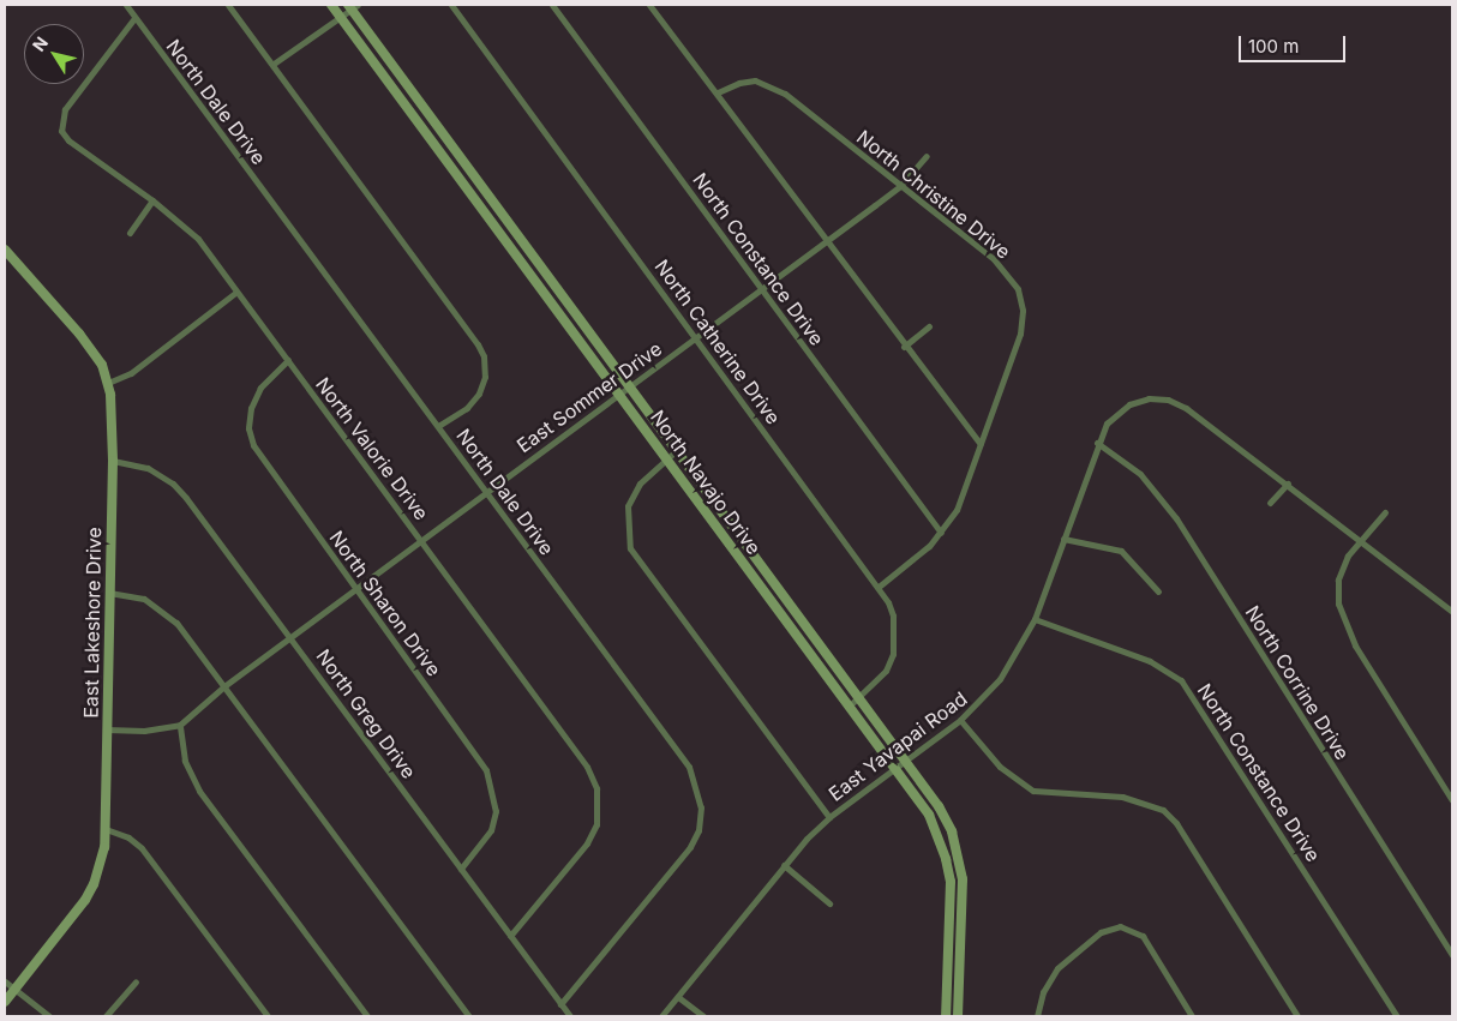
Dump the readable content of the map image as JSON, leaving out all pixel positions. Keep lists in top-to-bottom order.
{
  "streets": {
    "street": [
      "North Dale Drive",
      "North Christine Drive",
      "North Constance Drive",
      "North Catherine Drive",
      "East Sommer Drive",
      "North Valorie Drive",
      "North Navajo Drive",
      "North Sharon Drive",
      "East Lakeshore Drive",
      "North Corrine Drive",
      "North Greg Drive",
      "East Yavapai Road"
    ]
  },
  "crossings": [
    ["North Dale Drive", "East Sommer Drive"],
    ["North Dale Drive", "North Valorie Drive"],
    ["North Dale Drive", "North Greg Drive"],
    ["North Christine Drive", "North Constance Drive"],
    ["North Christine Drive", "North Catherine Drive"],
    ["North Christine Drive", "East Sommer Drive"],
    ["North Constance Drive", "East Sommer Drive"],
    ["North Constance Drive", "East Yavapai Road"],
    ["North Catherine Drive", "East Sommer Drive"],
    ["North Catherine Drive", "North Navajo Drive"],
    ["East Sommer Drive", "North Valorie Drive"],
    ["East Sommer Drive", "North Navajo Drive"],
    ["East Sommer Drive", "North Sharon Drive"],
    ["East Sommer Drive", "North Greg Drive"],
    ["North Valorie Drive", "North Sharon Drive"],
    ["North Valorie Drive", "North Greg Drive"],
    ["North Navajo Drive", "East Yavapai Road"],
    ["North Sharon Drive", "North Greg Drive"],
    ["East Lakeshore Drive", "North Greg Drive"],
    ["North Corrine Drive", "East Yavapai Road"]
  ],
  "scale_bar": "100 m",
  "north": "top left"
}
